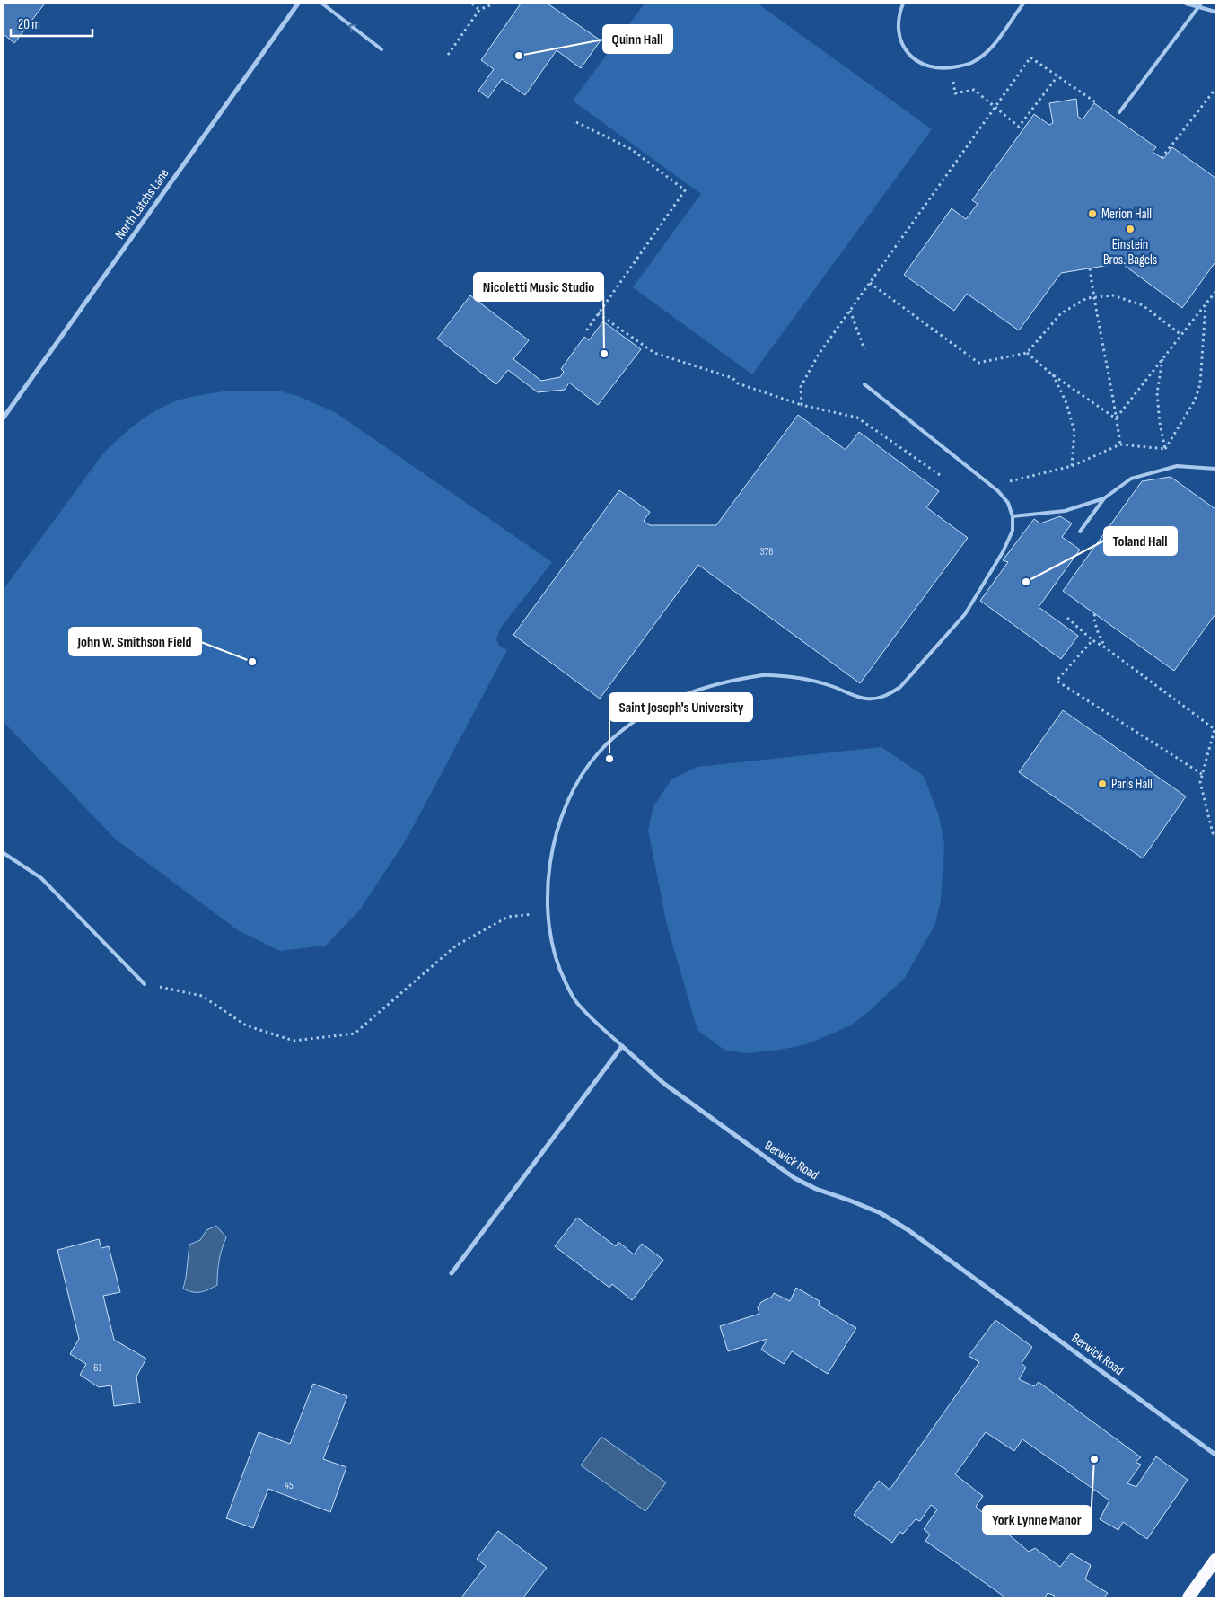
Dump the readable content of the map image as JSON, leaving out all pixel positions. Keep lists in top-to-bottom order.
{
  "streets": {
    "street": ["North Latchs Lane", "Berwick Road"]
  },
  "places": [
    "Quinn Hall",
    "Merion Hall",
    "Einstein Bros. Bagels",
    "Nicoletti Music Studio",
    "Toland Hall",
    "John W. Smithson Field",
    "Saint Joseph's University",
    "Paris Hall",
    "York Lynne Manor"
  ],
  "house_numbers": ["376", "61", "45"],
  "scale_bar": "20 m"
}
